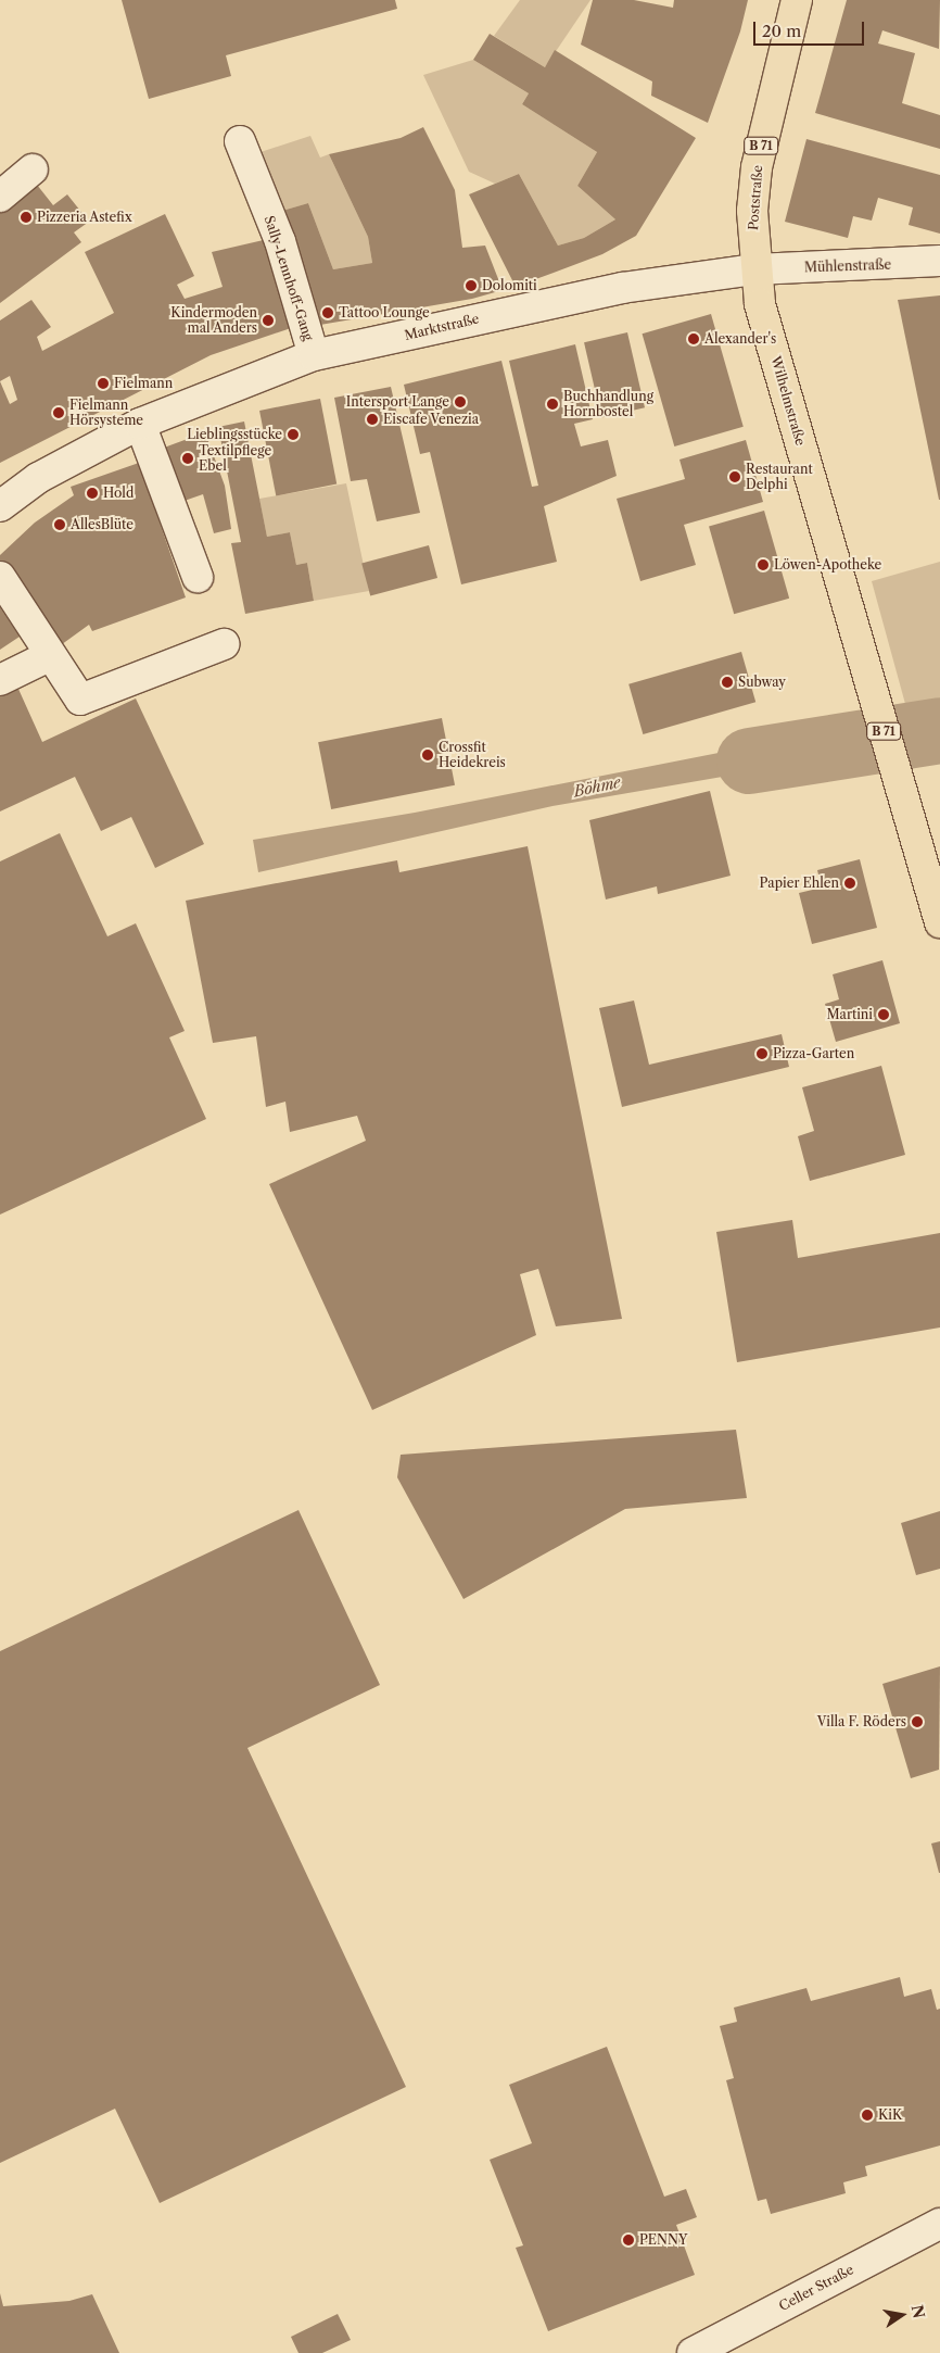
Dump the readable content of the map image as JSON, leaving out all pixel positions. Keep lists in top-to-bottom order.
{
  "streets": {
    "main road": ["B 71", "Poststraße", "Wilhelmstraße"],
    "street": [
      "Mühlenstraße",
      "Sally-Lennhoff-Gang",
      "Marktstraße",
      "Celler Straße"
    ]
  },
  "crossings": [
    ["Poststraße", "Mühlenstraße"],
    ["Poststraße", "Marktstraße"],
    ["Poststraße", "Wilhelmstraße"],
    ["Mühlenstraße", "Marktstraße"],
    ["Mühlenstraße", "Wilhelmstraße"],
    ["Sally-Lennhoff-Gang", "Marktstraße"],
    ["Marktstraße", "Wilhelmstraße"]
  ],
  "water": ["Böhme"],
  "places": [
    "Pizzeria Astefix",
    "Dolomiti",
    "Tattoo Lounge",
    "Kindermoden mal Anders",
    "Alexander's",
    "Fielmann",
    "Intersport Lange",
    "Buchhandlung Hornbostel",
    "Fielmann Hörsysteme",
    "Eiscafe Venezia",
    "Lieblingsstücke",
    "Textilpflege Ebel",
    "Restaurant Delphi",
    "Hold",
    "AllesBlüte",
    "Löwen-Apotheke",
    "Subway",
    "Crossfit Heidekreis",
    "Papier Ehlen",
    "Martini",
    "Pizza-Garten",
    "Villa F. Röders",
    "KiK",
    "PENNY"
  ],
  "scale_bar": "20 m",
  "north": "right"
}
